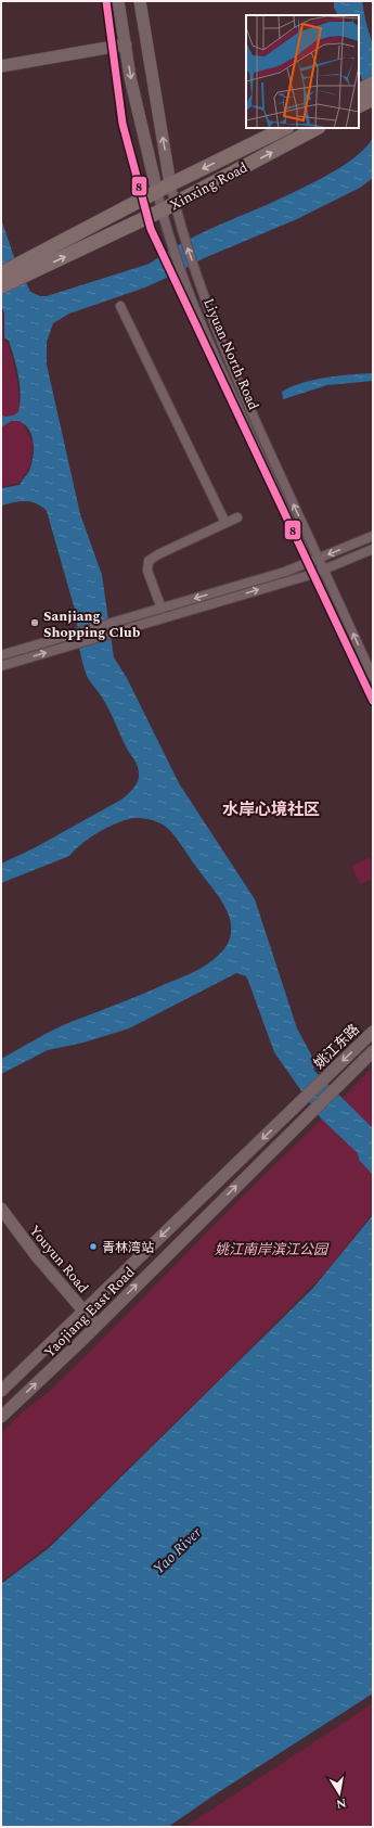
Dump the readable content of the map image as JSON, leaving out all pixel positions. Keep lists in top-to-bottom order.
{
  "streets": {
    "main road": [
      "Xinxing Road",
      "Liyuan North Road",
      "姚江东路",
      "Youyun Road",
      "Yaojiang East Road"
    ]
  },
  "crossings": [
    ["Xinxing Road", "Liyuan North Road"],
    ["姚江东路", "Yaojiang East Road"],
    ["Youyun Road", "Yaojiang East Road"]
  ],
  "districts": ["水岸心境社区"],
  "water": ["Yao River"],
  "parks": ["姚江南岸滨江公园"],
  "places": ["Sanjiang Shopping Club", "青林湾站"],
  "lines": ["transit line 8"],
  "north": "bottom"
}
